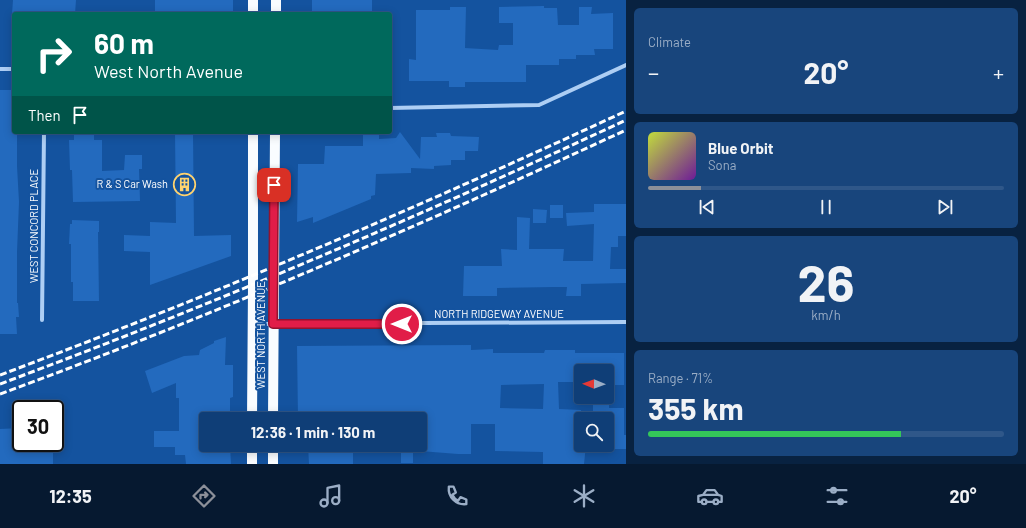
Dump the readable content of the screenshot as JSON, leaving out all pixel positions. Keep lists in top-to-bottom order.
{
  "streets": {
    "main road": ["WEST NORTH AVENUE"],
    "street": ["WEST CONCORD PLACE", "NORTH RIDGEWAY AVENUE"]
  },
  "crossings": [
    ["NORTH RIDGEWAY AVENUE", "WEST NORTH AVENUE"]
  ],
  "places": {
    "building": ["R & S Car Wash"]
  },
  "north": "left",
  "page": {
    "tile": [
      "Climate",
      ["26", "km/h"],
      ["Range · 71%", "355 km"]
    ],
    "turn": ["60 m", "West North Avenue"],
    "heat": ["−", "20°", "+"],
    "then": "Then",
    "song": ["Blue Orbit", "Sona"],
    "limit": "30",
    "trip": "12:36 · 1 min · 130 m",
    "tabs": ["12:35", "20°"]
  }
}
